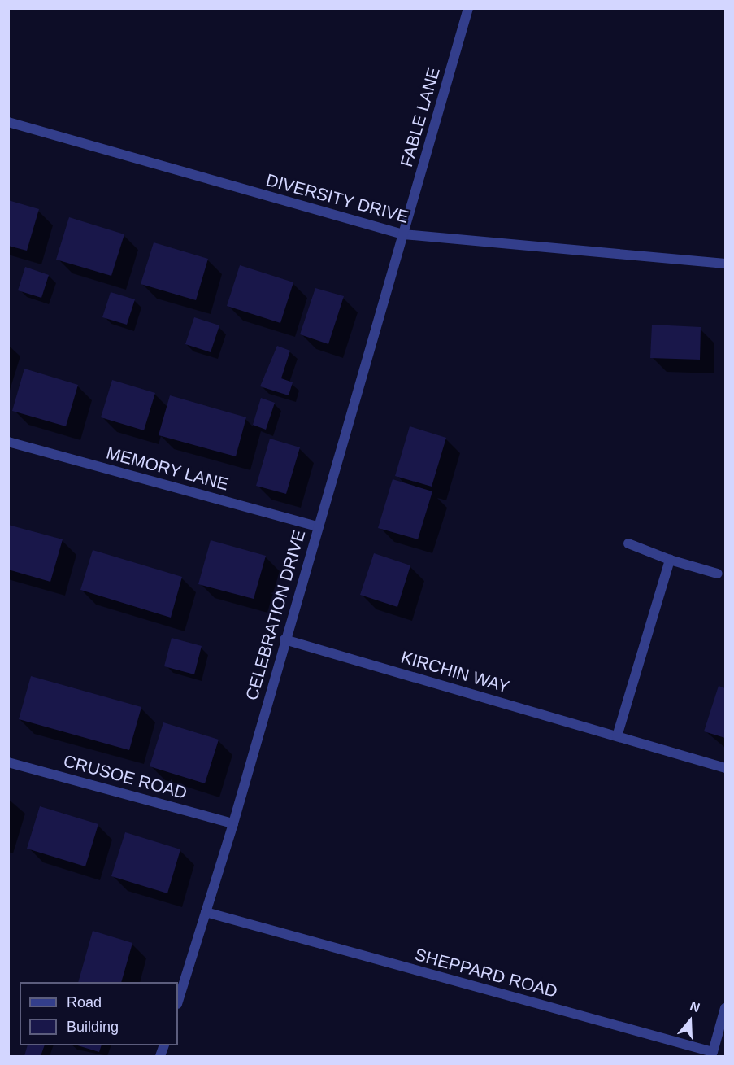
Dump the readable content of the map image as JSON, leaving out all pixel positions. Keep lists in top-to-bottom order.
{
  "streets": {
    "street": [
      "FABLE LANE",
      "DIVERSITY DRIVE",
      "MEMORY LANE",
      "CELEBRATION DRIVE",
      "KIRCHIN WAY",
      "CRUSOE ROAD",
      "SHEPPARD ROAD"
    ]
  },
  "crossings": [
    ["FABLE LANE", "DIVERSITY DRIVE"],
    ["FABLE LANE", "CELEBRATION DRIVE"],
    ["DIVERSITY DRIVE", "CELEBRATION DRIVE"],
    ["MEMORY LANE", "CELEBRATION DRIVE"],
    ["CELEBRATION DRIVE", "KIRCHIN WAY"],
    ["CELEBRATION DRIVE", "CRUSOE ROAD"],
    ["CELEBRATION DRIVE", "SHEPPARD ROAD"]
  ],
  "legend": ["Road", "Building"],
  "north": "top"
}
